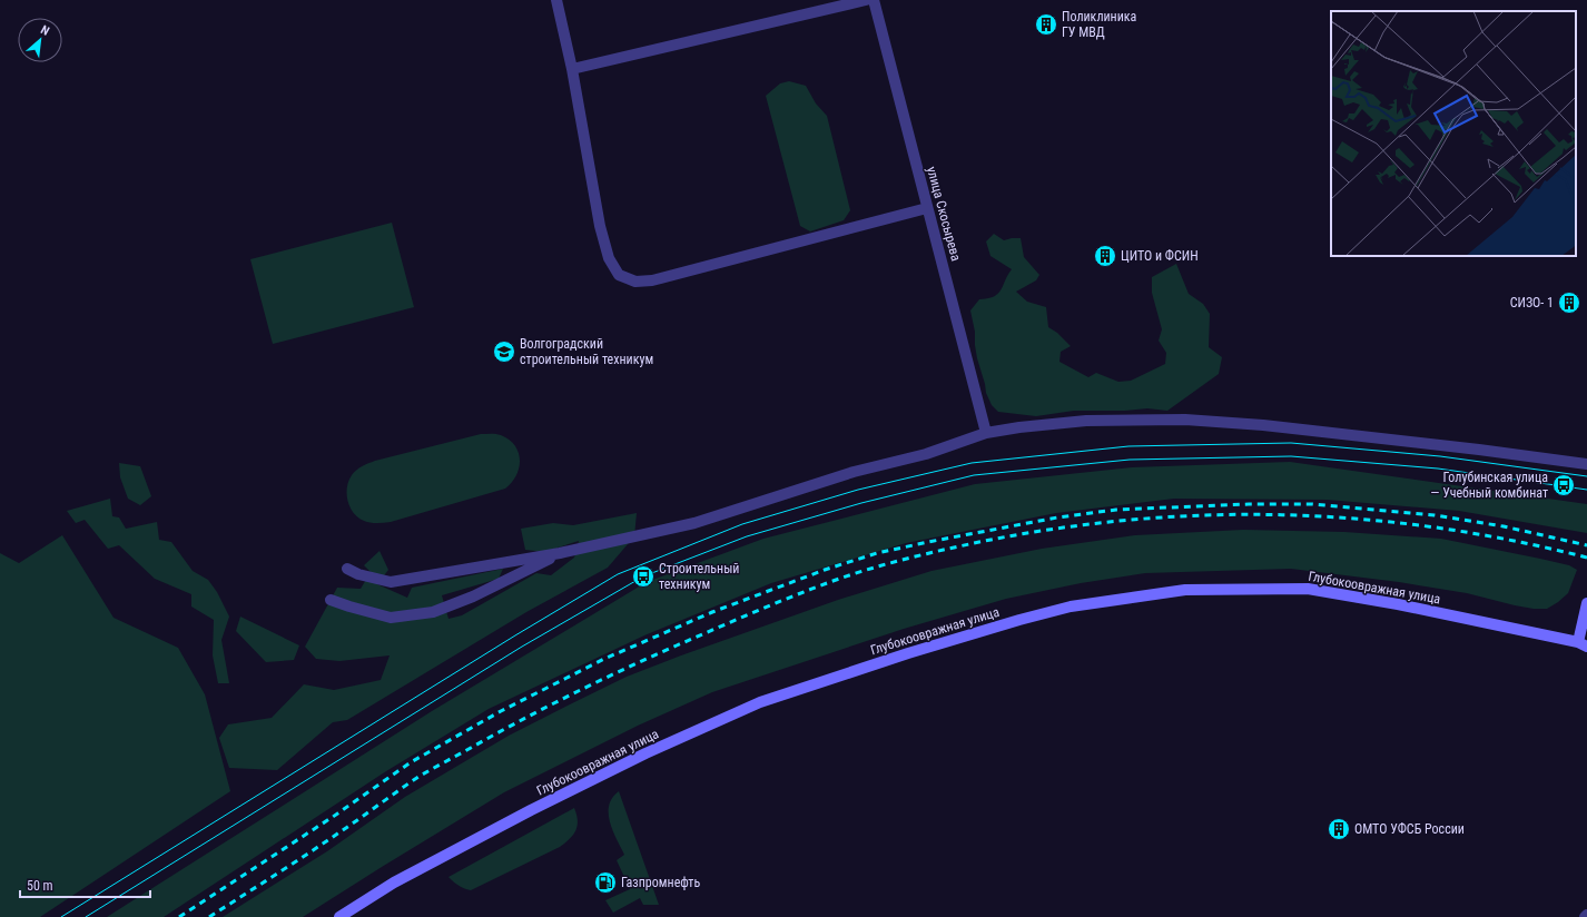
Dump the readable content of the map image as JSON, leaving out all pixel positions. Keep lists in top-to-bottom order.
{
  "streets": {
    "main road": ["Глубокоовражная улица"],
    "street": ["улица Скосырева"]
  },
  "places": {
    "building": [
      "Поликлиника ГУ МВД",
      "ЦИТО и ФСИН",
      "СИЗО- 1",
      "ОМТО УФСБ России"
    ],
    "school or university": ["Волгоградский строительный техникум"],
    "bus stop": ["Голубинская улица — Учебный комбинат", "Строительный техникум"],
    "fuel station": ["Газпромнефть"]
  },
  "scale_bar": "50 m",
  "north": "top right"
}
